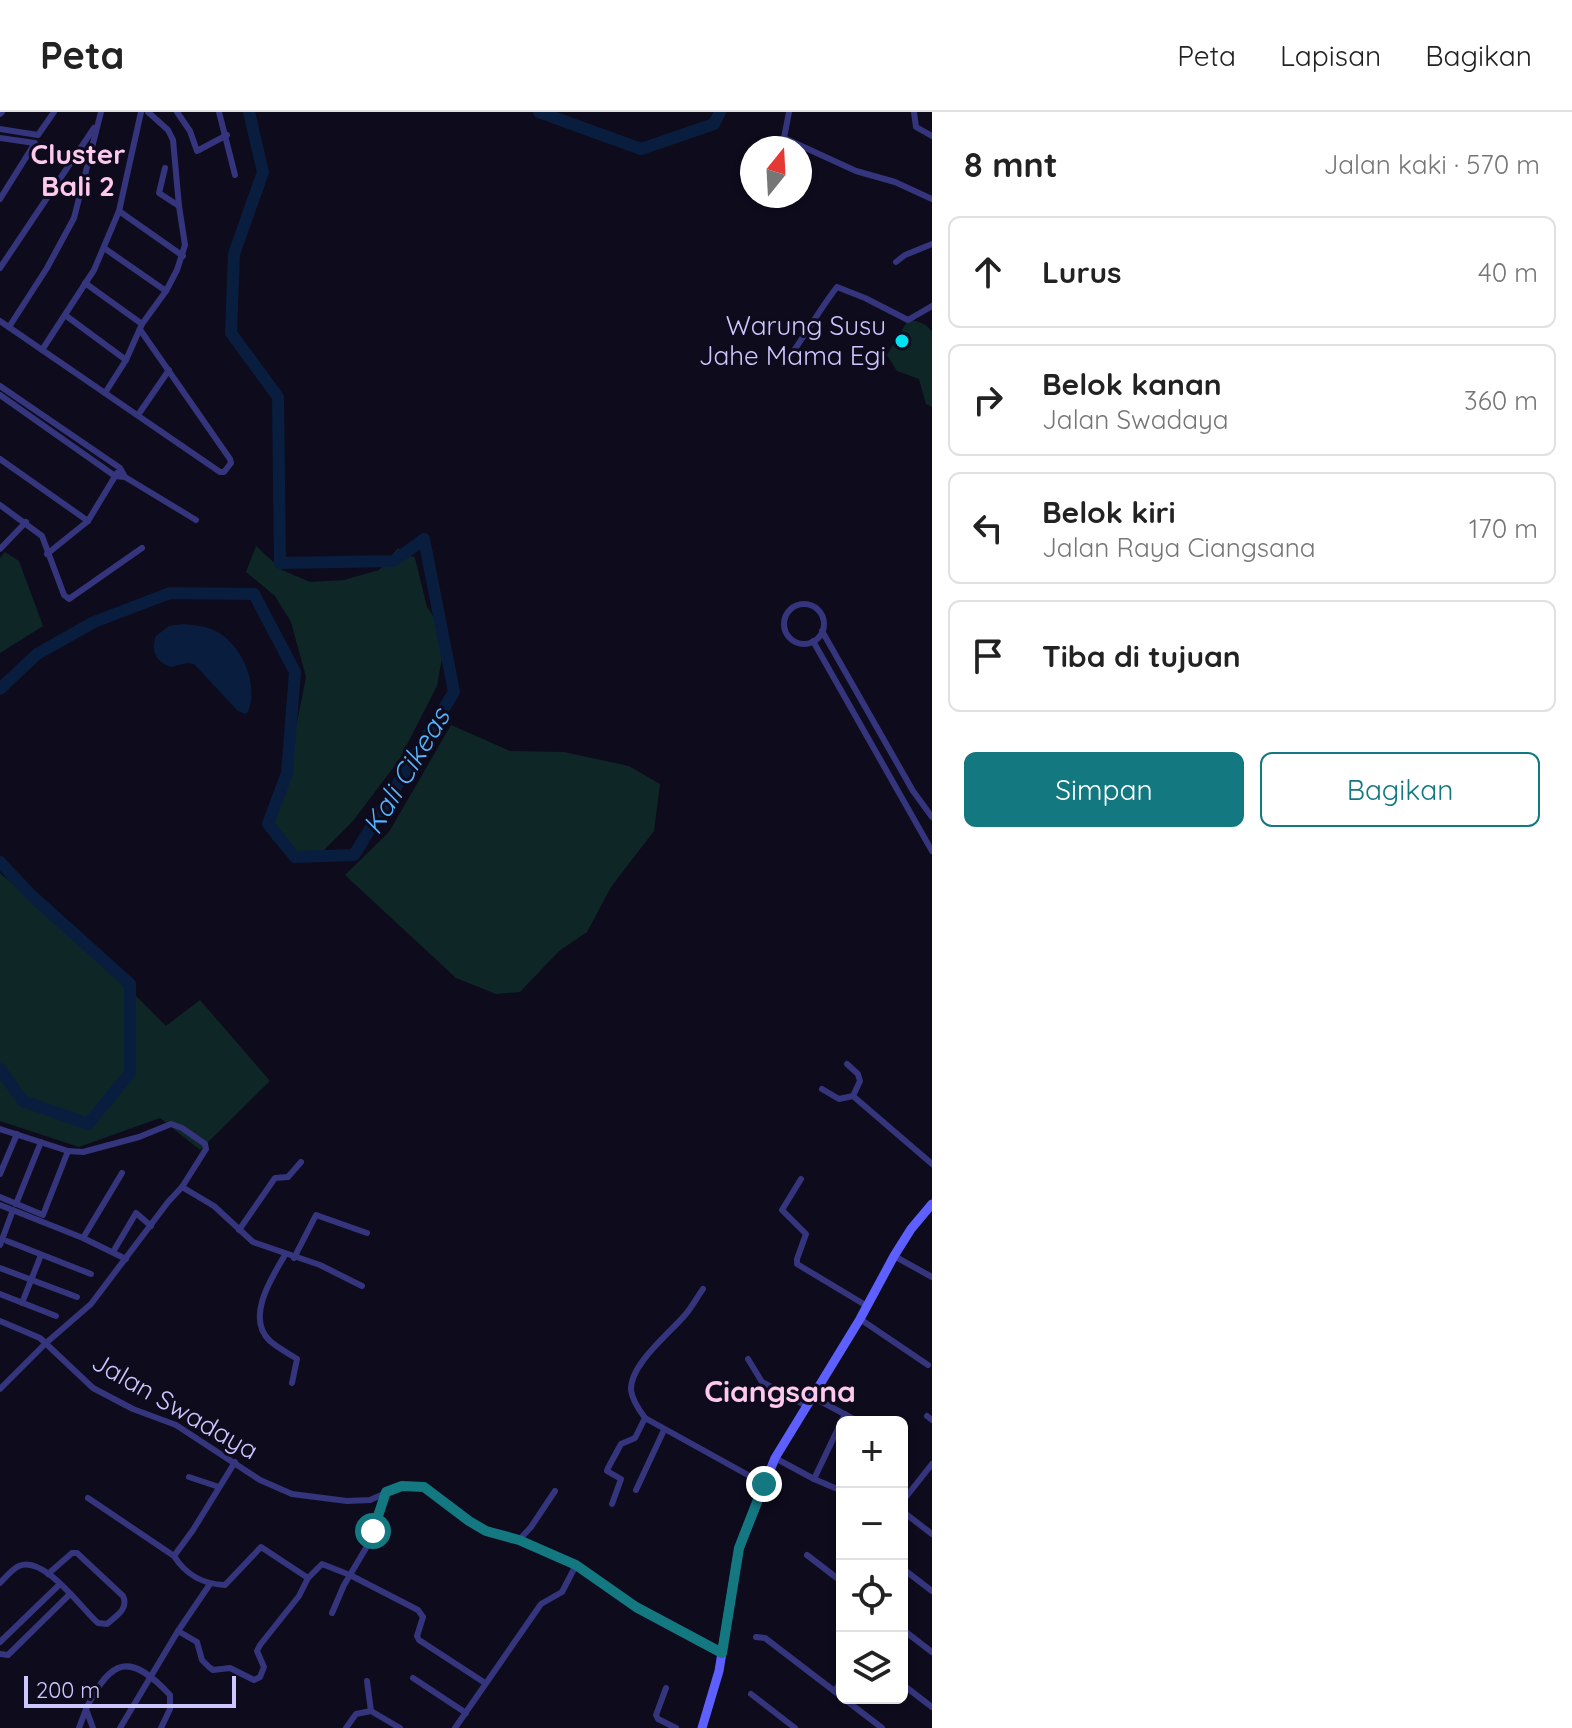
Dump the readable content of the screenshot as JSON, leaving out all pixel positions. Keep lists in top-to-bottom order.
{
  "streets": {
    "street": ["Jalan Swadaya"]
  },
  "districts": ["Cluster Bali 2", "Ciangsana"],
  "water": ["Kali Cikeas"],
  "places": ["Warung Susu Jahe Mama Egi"],
  "scale_bar": "200 m",
  "north": "top",
  "page": {
    "header": "Peta",
    "nav": ["Peta", "Lapisan", "Bagikan"],
    "heading": ["8 mnt", "Jalan kaki · 570 m"],
    "list": [
      ["Lurus", "40 m"],
      ["Belok kanan", "Jalan Swadaya", "360 m"],
      ["Belok kiri", "Jalan Raya Ciangsana", "170 m"],
      "Tiba di tujuan"
    ],
    "buttons": ["Simpan", "Bagikan"],
    "map_buttons": ["+", "−"],
    "scale": "200 m"
  }
}
